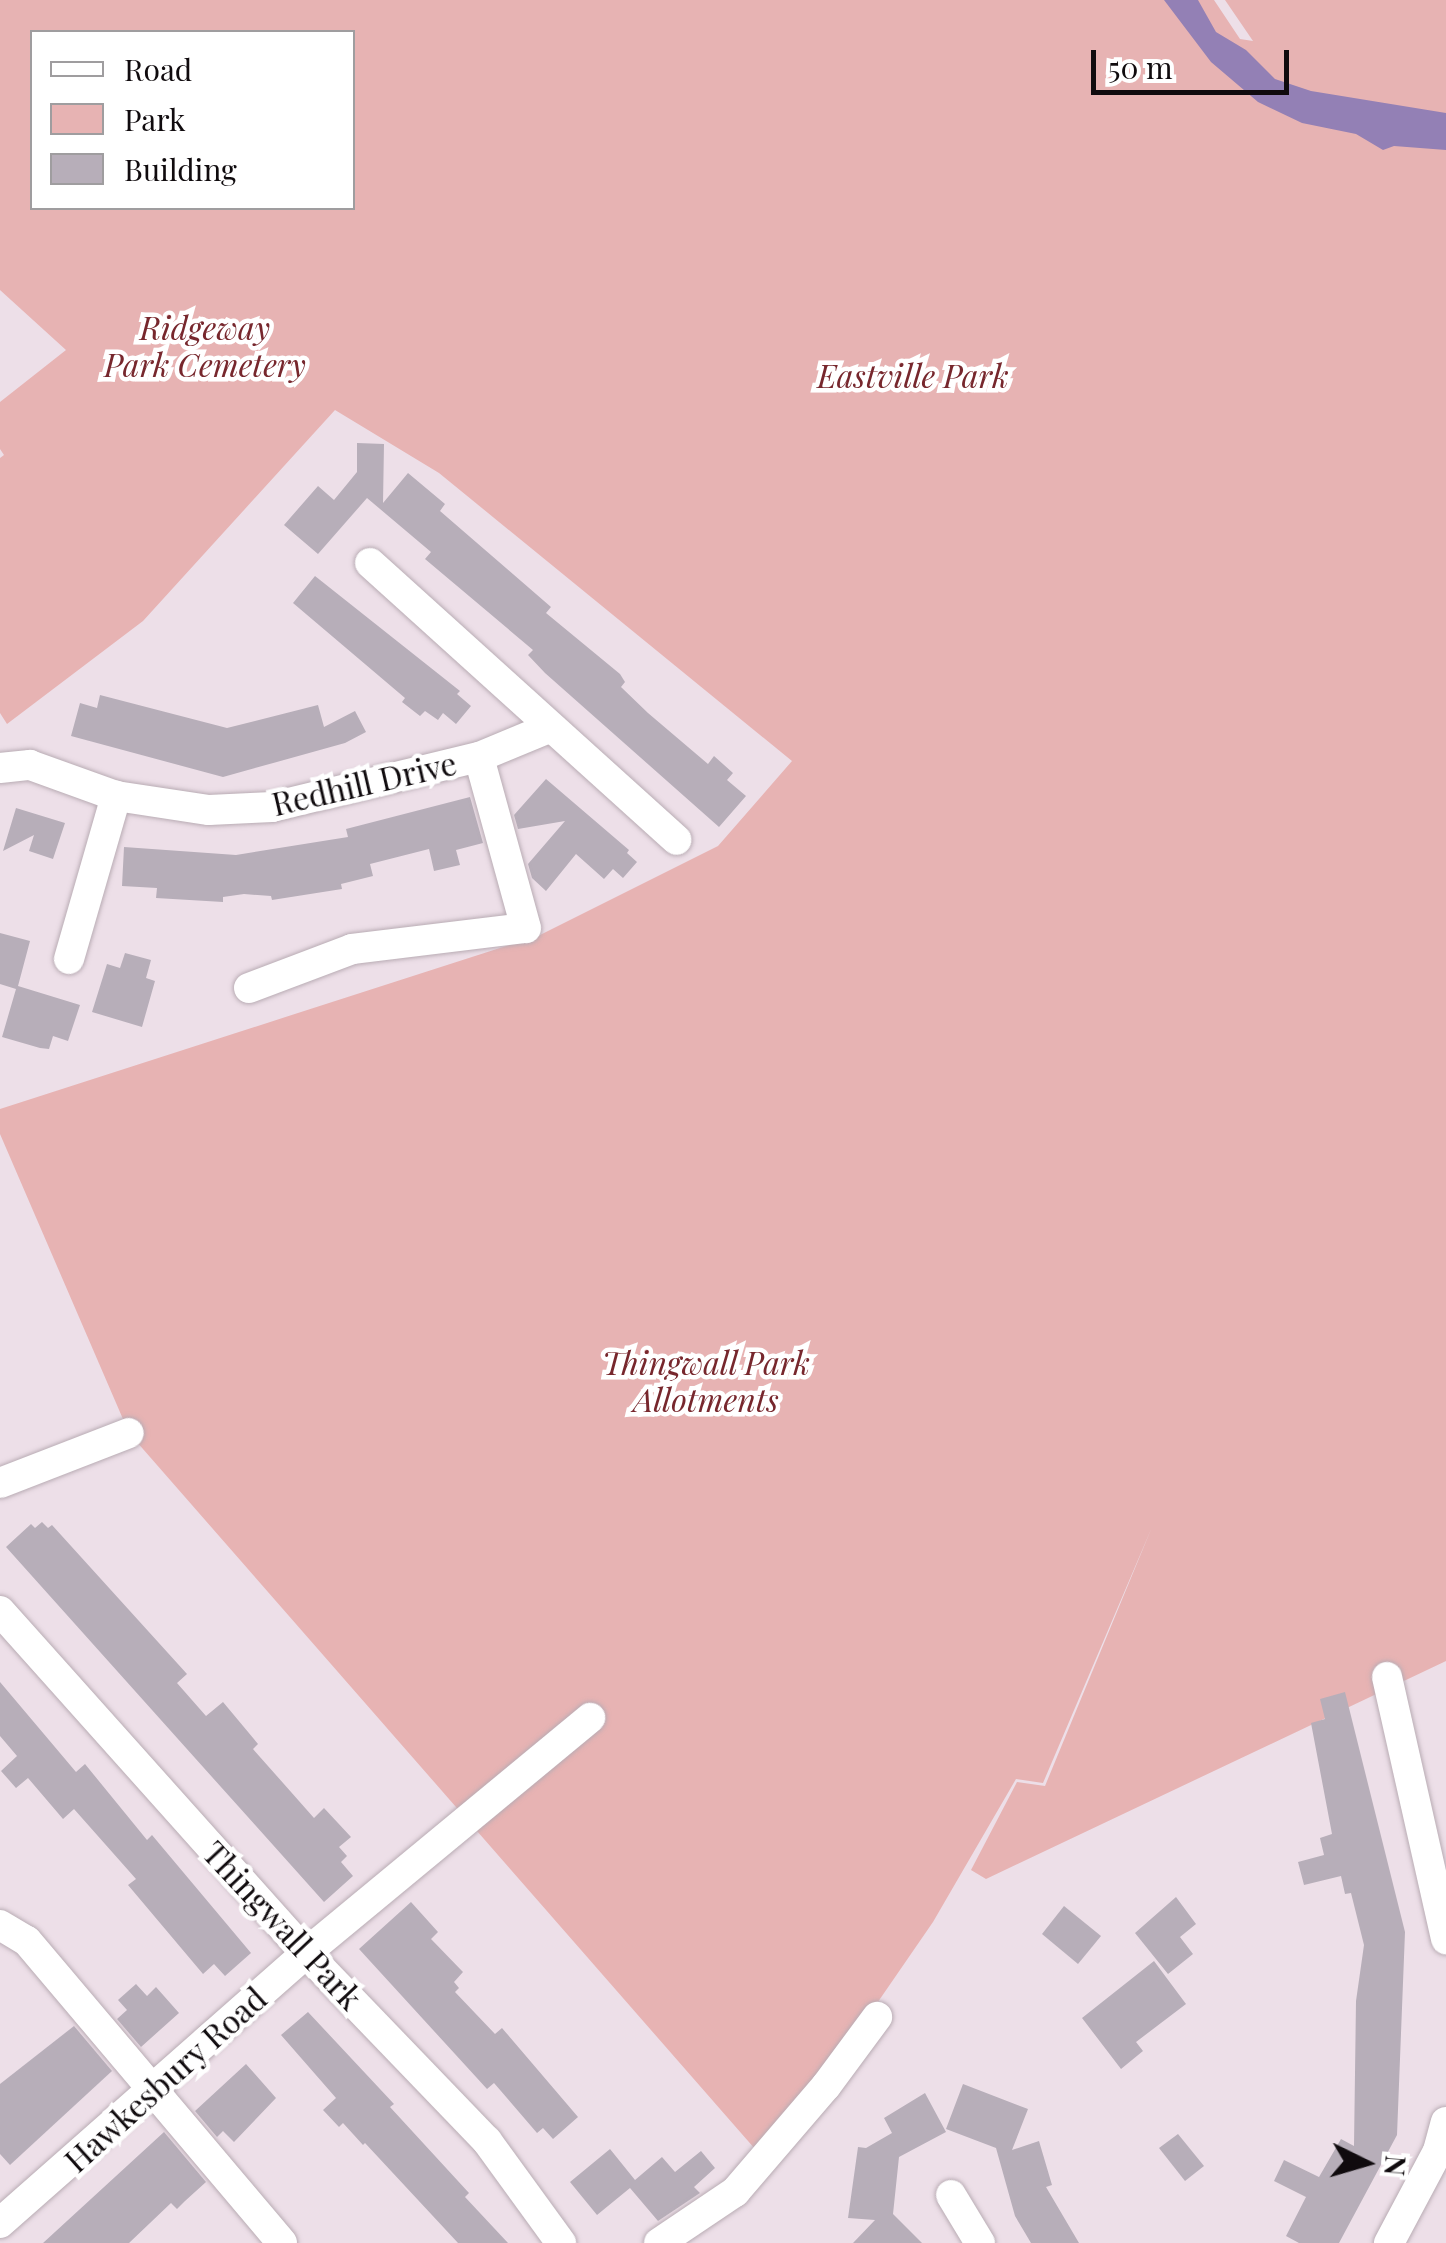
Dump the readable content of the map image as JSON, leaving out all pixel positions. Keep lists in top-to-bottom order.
{
  "streets": {
    "street": ["Redhill Drive", "Thingwall Park", "Hawkesbury Road"]
  },
  "crossings": [
    ["Thingwall Park", "Hawkesbury Road"]
  ],
  "parks": ["Ridgeway Park Cemetery", "Eastville Park", "Thingwall Park Allotments"],
  "legend": ["Road", "Park", "Building"],
  "scale_bar": "50 m",
  "north": "right"
}
